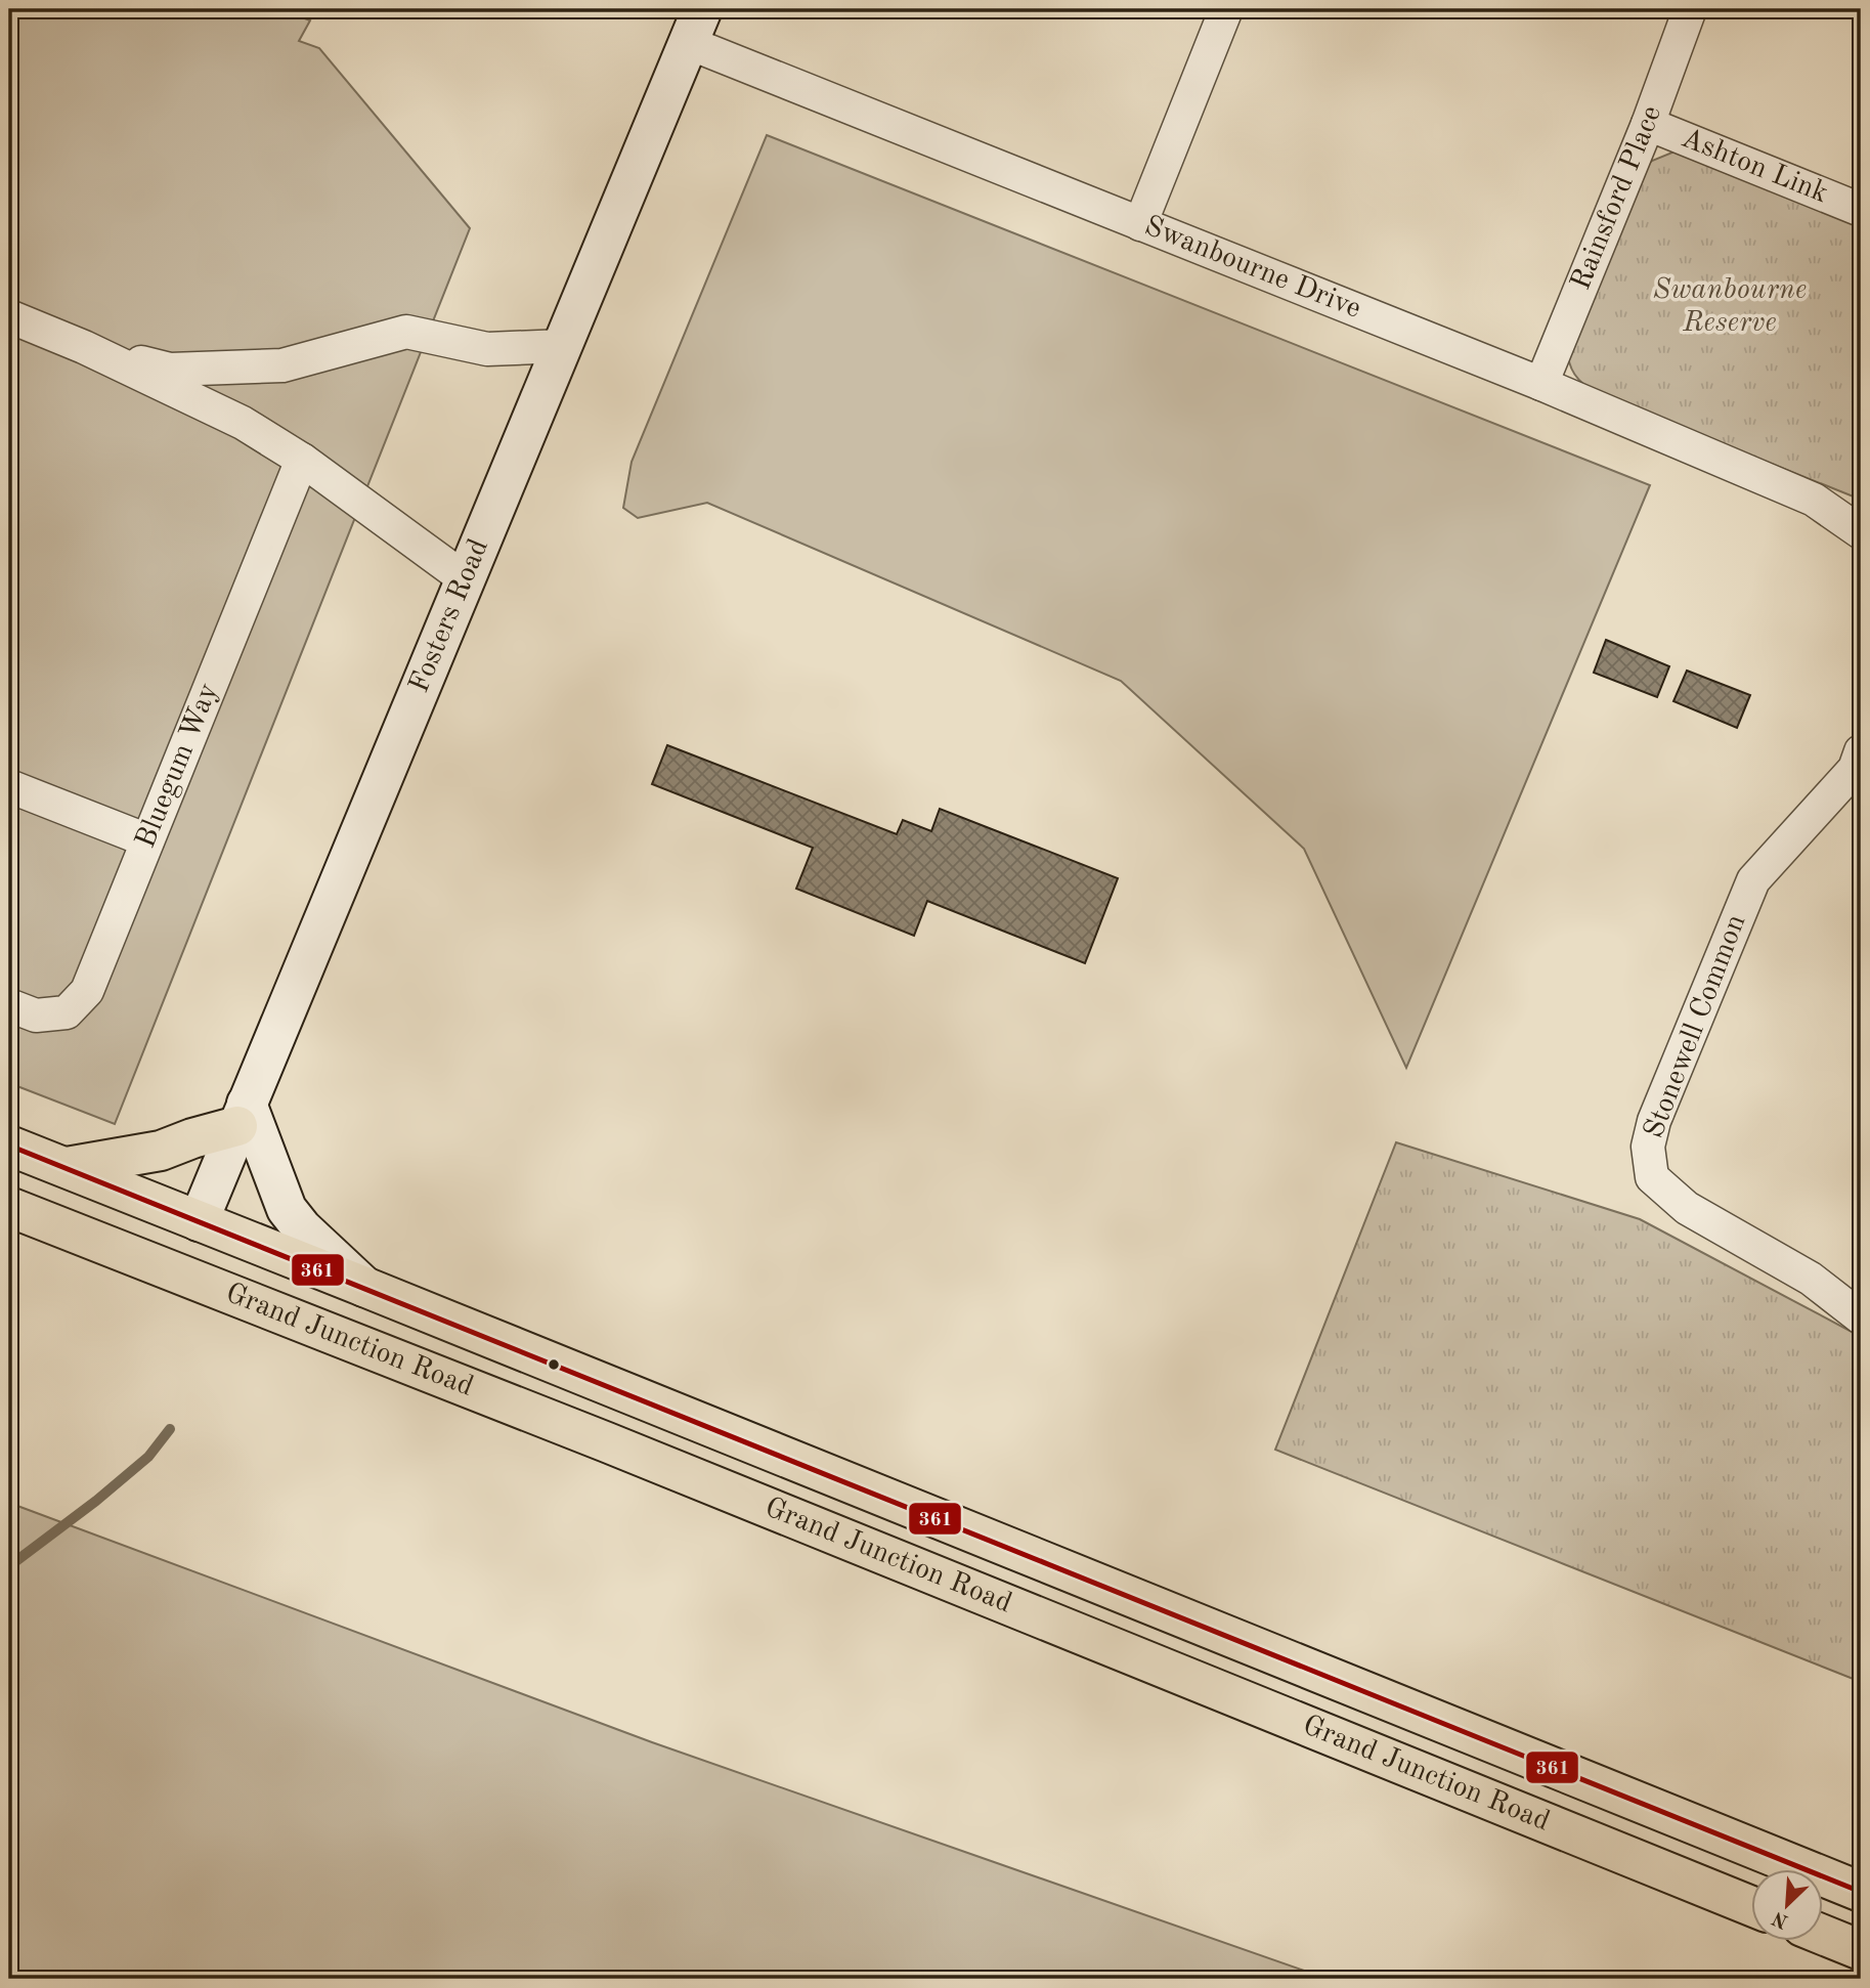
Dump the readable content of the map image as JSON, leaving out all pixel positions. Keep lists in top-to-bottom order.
{
  "streets": {
    "highway": ["Grand Junction Road"],
    "main road": ["Fosters Road"],
    "street": [
      "Ashton Link",
      "Rainsford Place",
      "Swanbourne Drive",
      "Bluegum Way",
      "Stonewell Common"
    ]
  },
  "crossings": [
    ["Ashton Link", "Rainsford Place"],
    ["Rainsford Place", "Swanbourne Drive"],
    ["Swanbourne Drive", "Fosters Road"],
    ["Fosters Road", "Grand Junction Road"]
  ],
  "parks": ["Swanbourne Reserve"],
  "lines": ["transit line 361"],
  "north": "bottom left"
}
